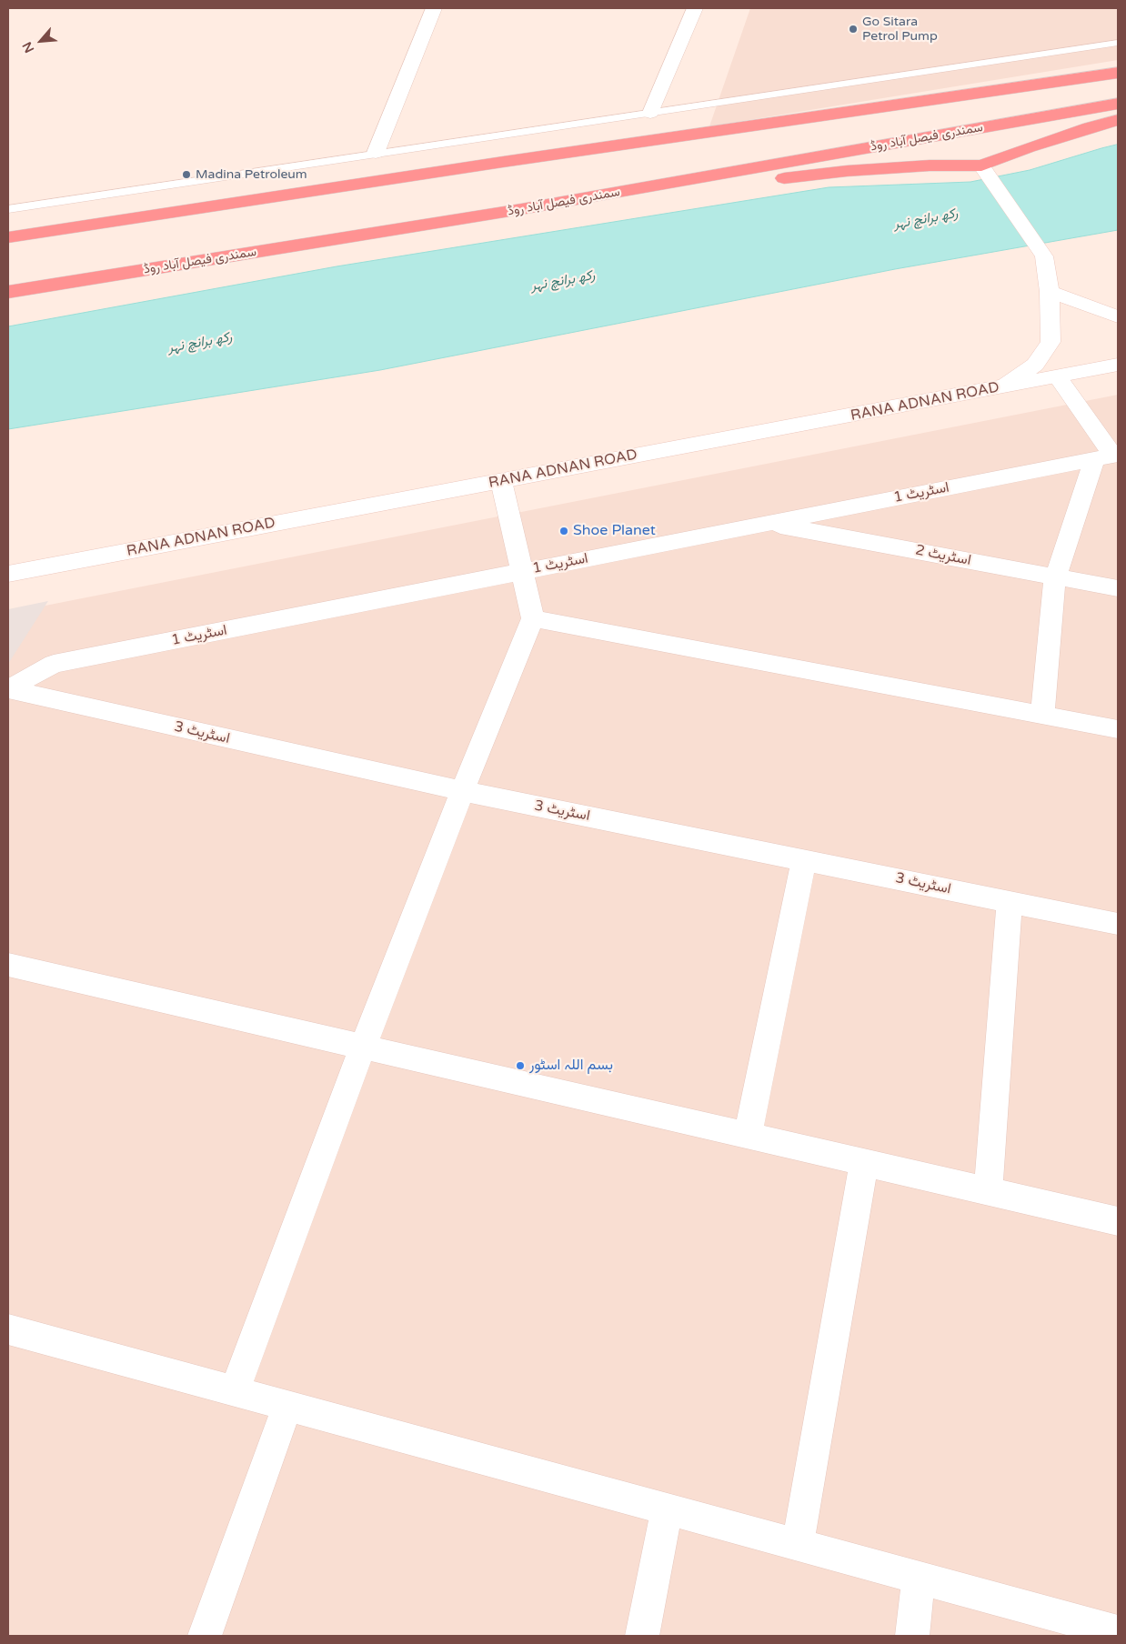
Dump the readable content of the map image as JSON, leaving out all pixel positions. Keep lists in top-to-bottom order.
{
  "streets": {
    "highway": ["سمندری فیصل آباد روڈ"],
    "street": [
      "RANA ADNAN ROAD",
      "اسٹریٹ 1",
      "اسٹریٹ 2",
      "اسٹریٹ 3"
    ]
  },
  "crossings": [
    ["اسٹریٹ 1", "اسٹریٹ 2"],
    ["اسٹریٹ 1", "اسٹریٹ 3"]
  ],
  "water": ["رکھ برانچ نہر"],
  "places": [
    "Go Sitara Petrol Pump",
    "Madina Petroleum",
    "Shoe Planet",
    "بسم اللہ اسٹور"
  ],
  "north": "bottom left"
}
